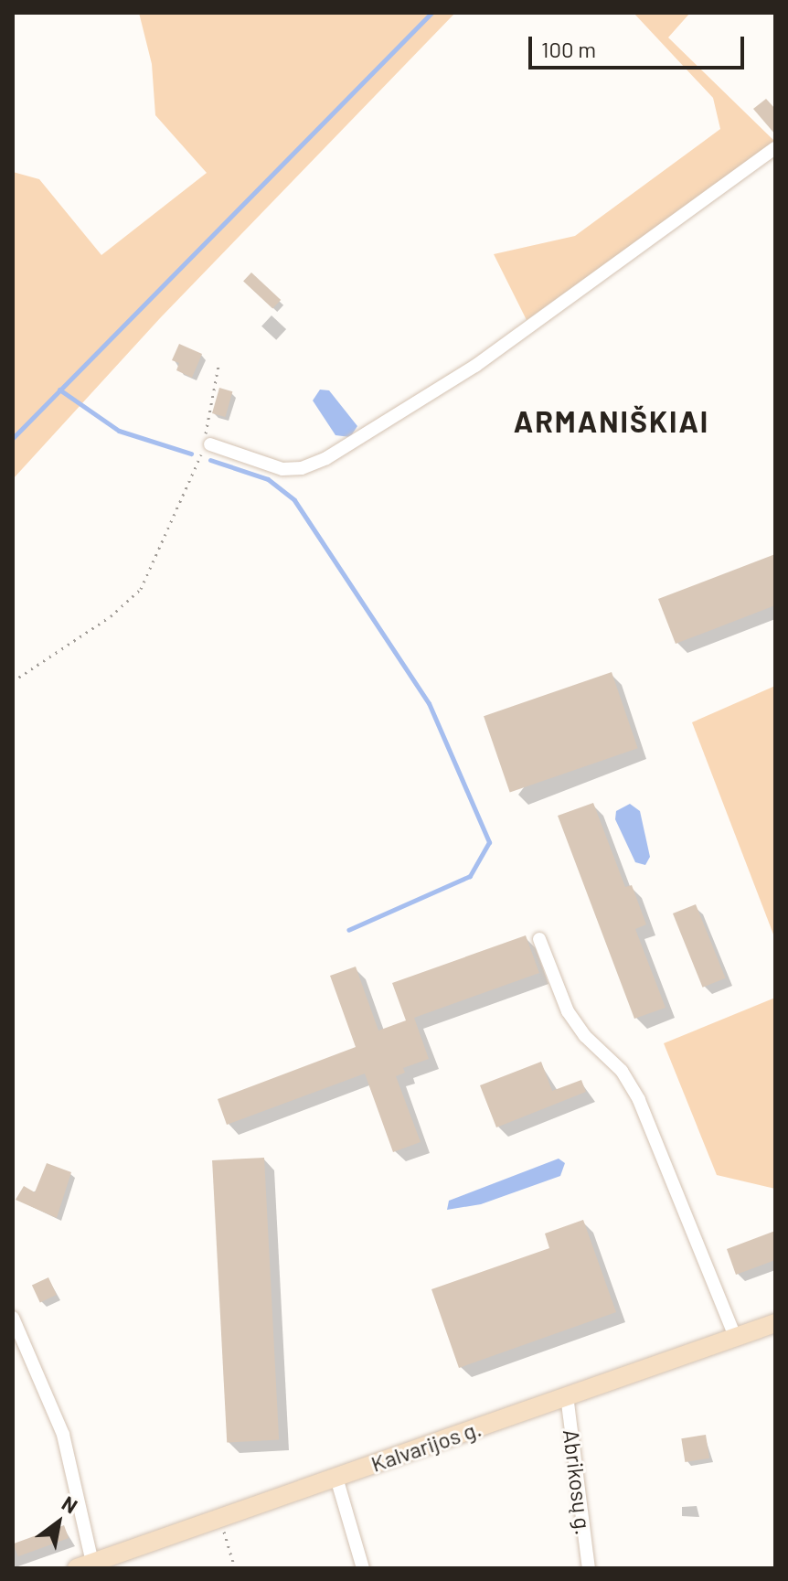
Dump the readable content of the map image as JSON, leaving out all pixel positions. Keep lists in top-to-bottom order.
{
  "streets": {
    "main road": ["Kalvarijos g."],
    "street": ["Abrikosų g."]
  },
  "crossings": [
    ["Kalvarijos g.", "Abrikosų g."]
  ],
  "districts": ["ARMANIŠKIAI"],
  "scale_bar": "100 m",
  "north": "top right"
}
